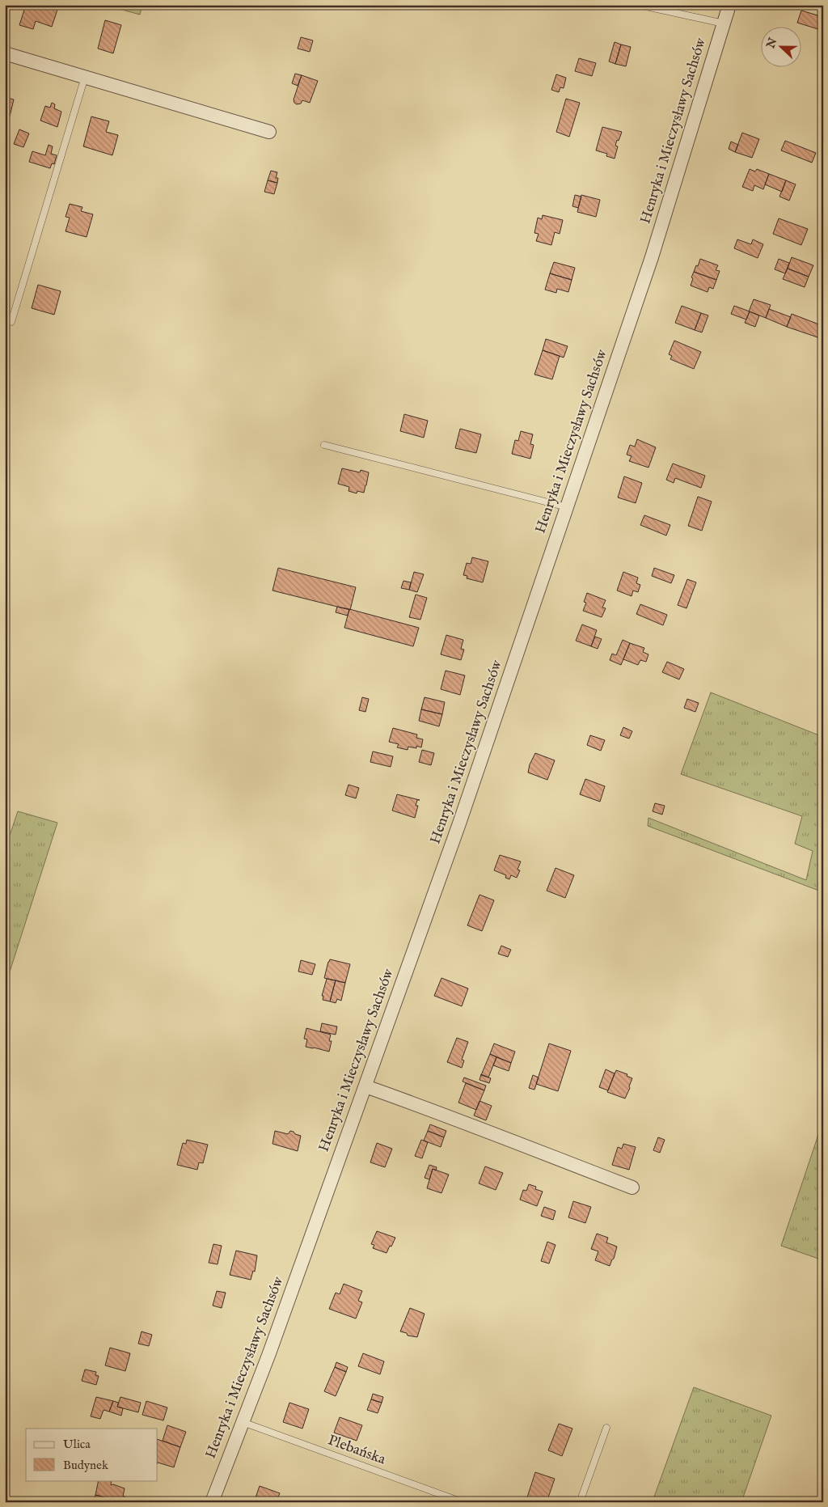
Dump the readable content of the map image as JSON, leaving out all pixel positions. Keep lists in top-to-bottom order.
{
  "streets": {
    "street": ["Henryka i Mieczysławy Sachsów"],
    "lane": ["Plebańska"]
  },
  "crossings": [
    ["Henryka i Mieczysławy Sachsów", "Plebańska"]
  ],
  "legend": ["Ulica", "Budynek"],
  "north": "left"
}
